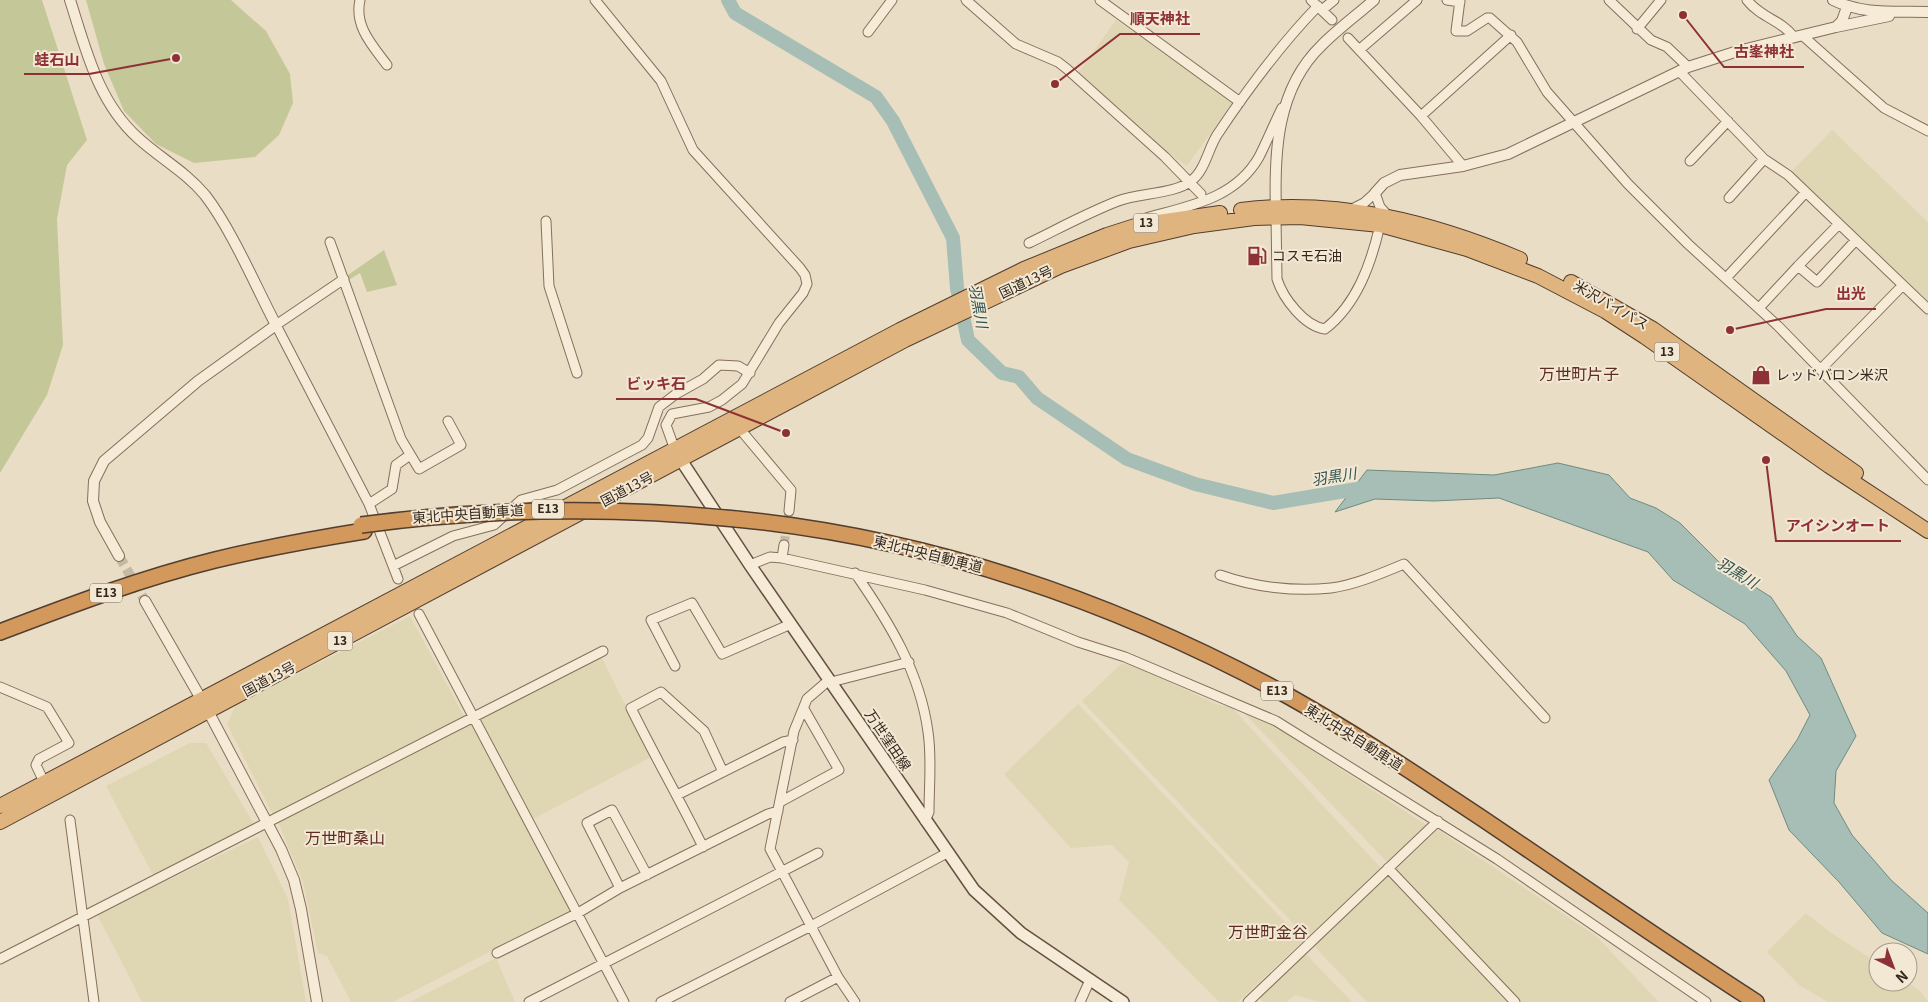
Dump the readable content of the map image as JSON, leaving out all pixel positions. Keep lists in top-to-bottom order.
{
  "streets": {
    "highway": [
      "13",
      "国道13号",
      "米沢バイパス",
      "E13",
      "東北中央自動車道"
    ],
    "main road": ["万世窪田線"]
  },
  "crossings": [
    ["国道13号", "米沢バイパス"],
    ["国道13号", "万世窪田線"]
  ],
  "districts": ["万世町片子", "万世町桑山", "万世町金谷"],
  "water": ["羽黒川"],
  "places": {
    "other": [
      "古峯神社",
      "蛙石山",
      "順天神社",
      "出光",
      "ビッキ石",
      "アイシンオート"
    ],
    "fuel station": ["コスモ石油"],
    "shop": ["レッドバロン米沢"]
  },
  "north": "bottom right"
}
